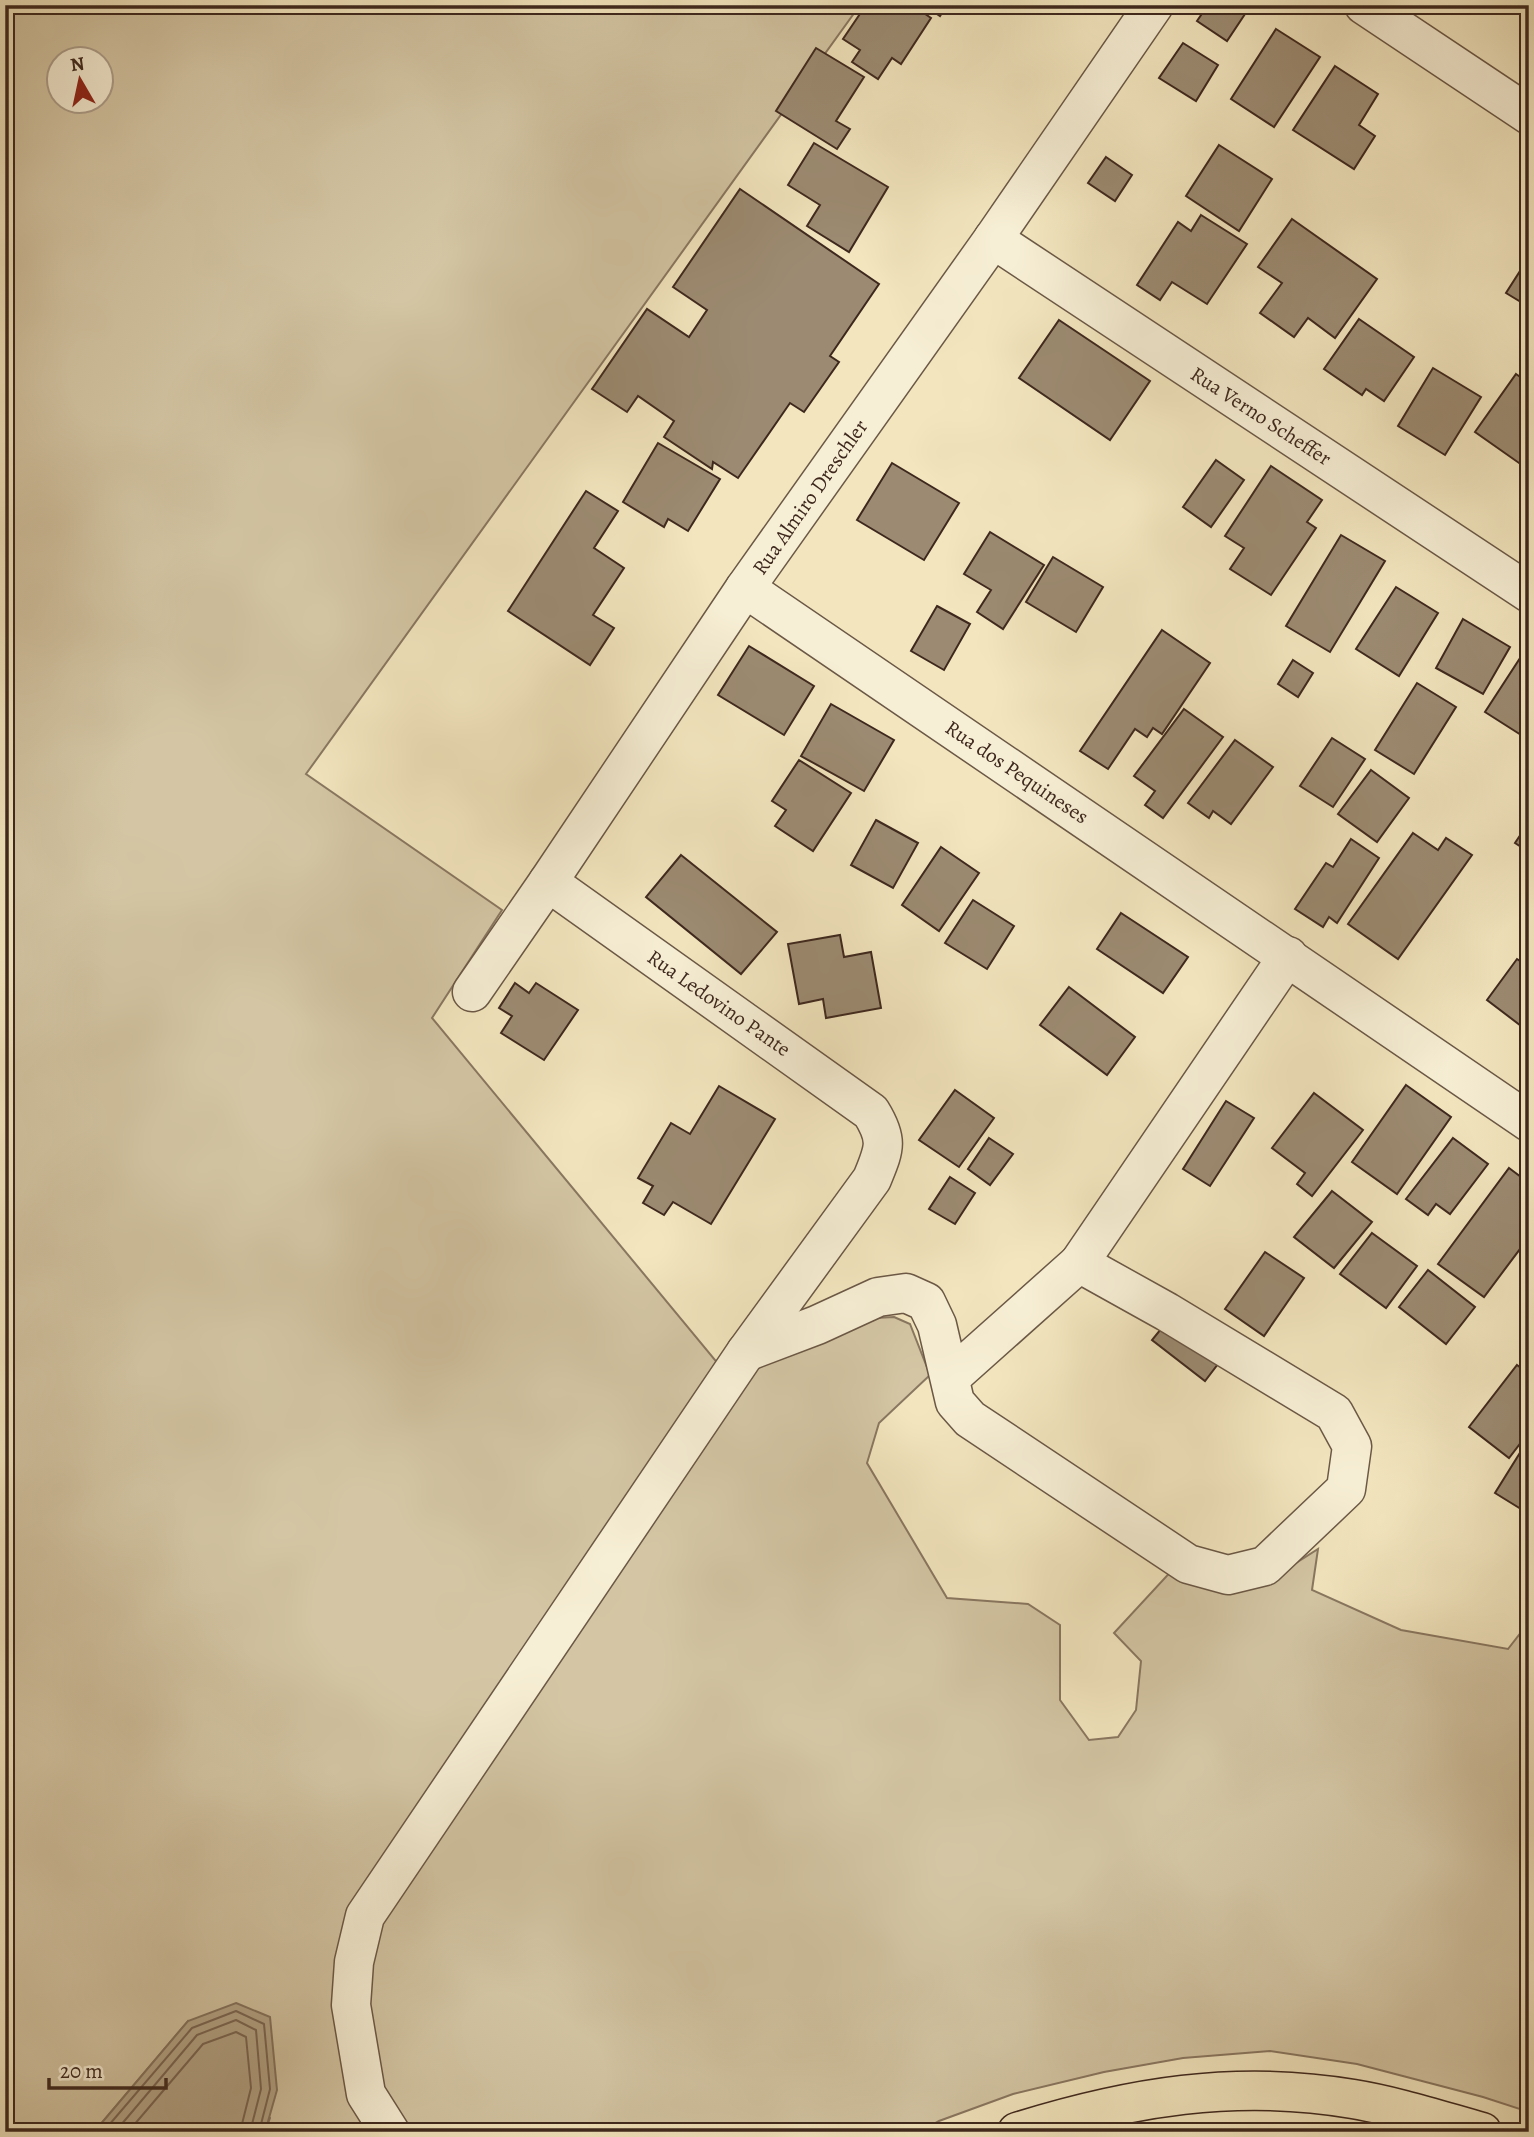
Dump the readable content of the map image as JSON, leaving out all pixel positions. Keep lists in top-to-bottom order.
{
  "streets": {
    "street": [
      "Rua Verno Scheffer",
      "Rua Almiro Dreschler",
      "Rua dos Pequineses",
      "Rua Ledovino Pante"
    ]
  },
  "crossings": [
    ["Rua Verno Scheffer", "Rua Almiro Dreschler"],
    ["Rua Almiro Dreschler", "Rua dos Pequineses"],
    ["Rua Almiro Dreschler", "Rua Ledovino Pante"]
  ],
  "scale_bar": "20 m",
  "north": "top"
}
